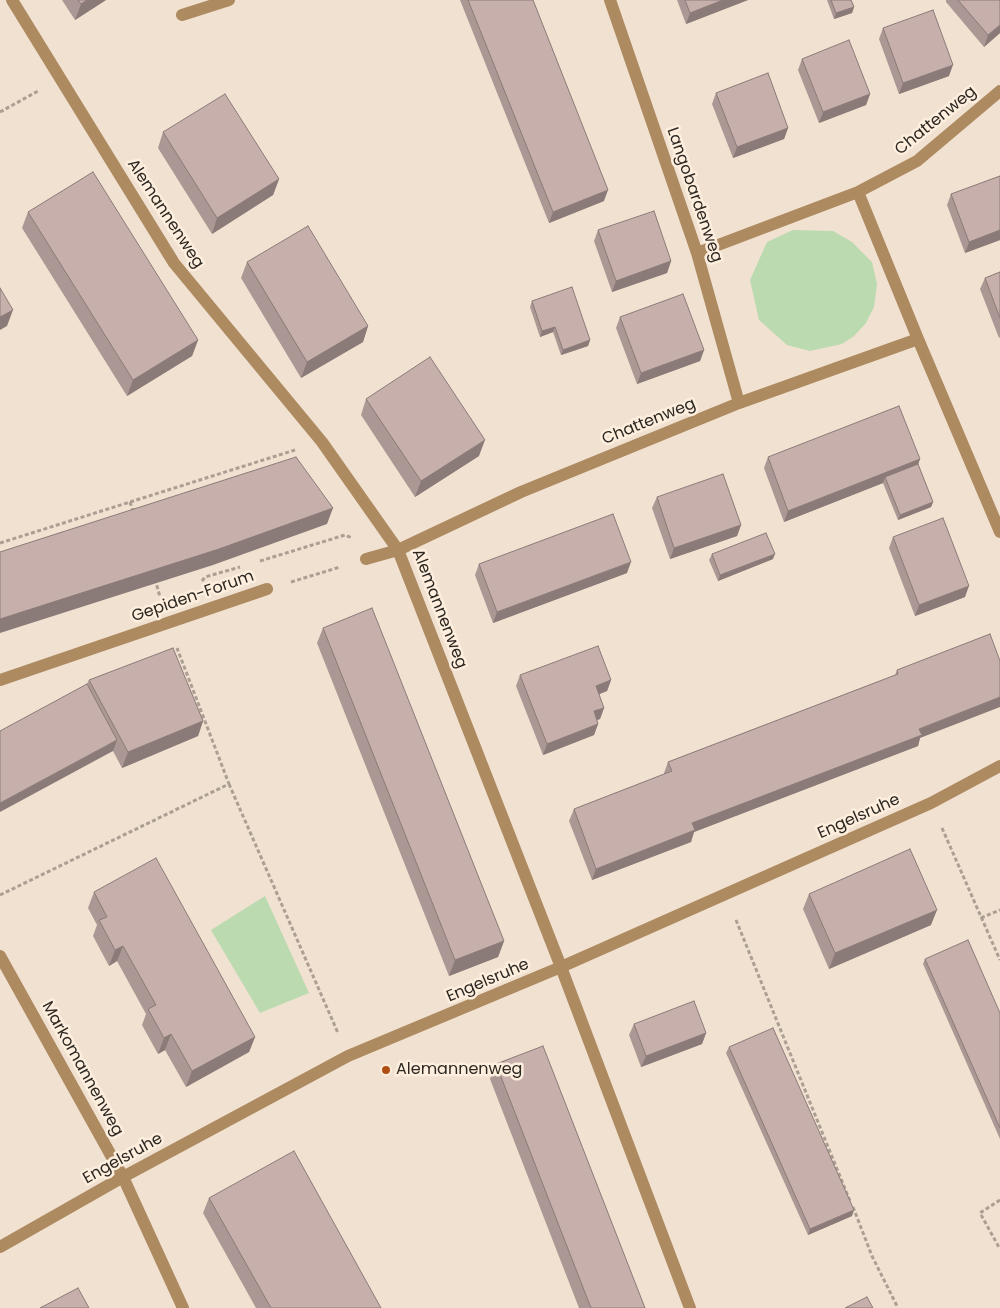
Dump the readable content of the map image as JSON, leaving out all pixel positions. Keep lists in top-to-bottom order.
{
  "streets": {
    "street": [
      "Chattenweg",
      "Langobardenweg",
      "Alemannenweg",
      "Gepiden-Forum",
      "Engelsruhe",
      "Markomannenweg"
    ]
  },
  "crossings": [
    ["Chattenweg", "Langobardenweg"],
    ["Chattenweg", "Alemannenweg"],
    ["Alemannenweg", "Engelsruhe"],
    ["Engelsruhe", "Markomannenweg"]
  ],
  "places": ["Alemannenweg"]
}
